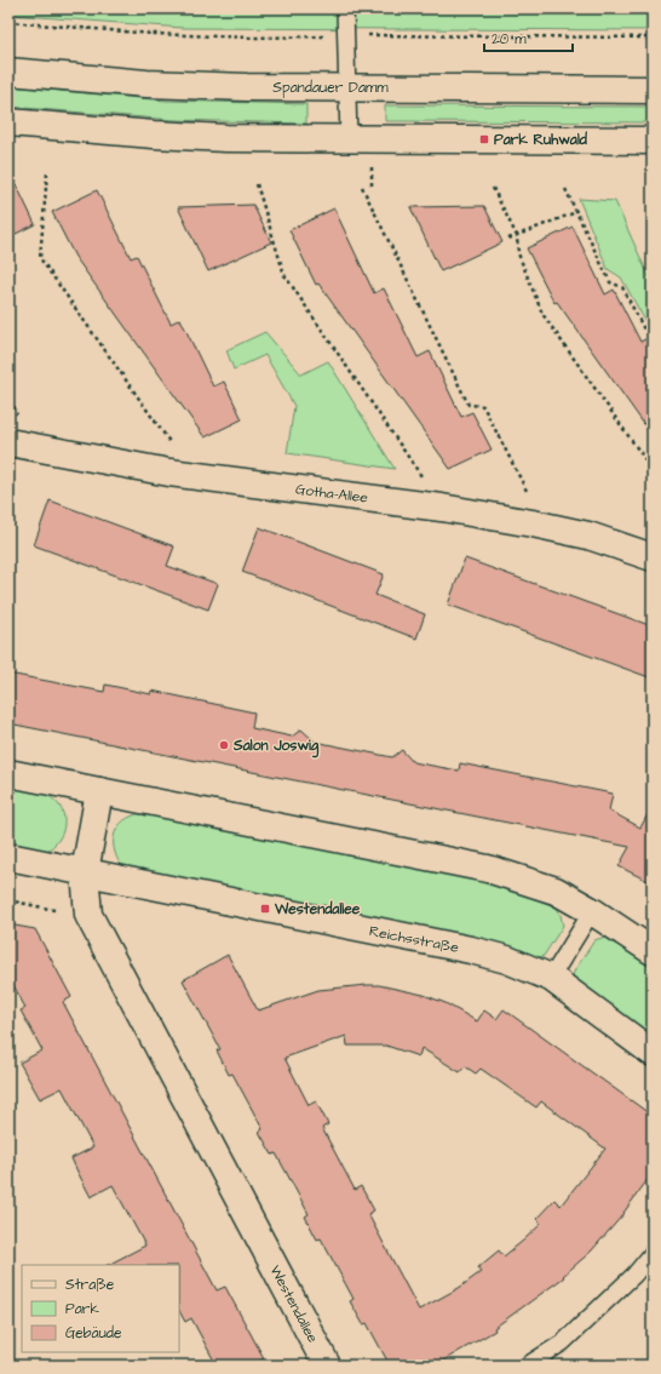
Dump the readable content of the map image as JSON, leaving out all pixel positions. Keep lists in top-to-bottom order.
{
  "streets": {
    "main road": [
      "Spandauer Damm",
      "Gotha-Allee",
      "Reichsstraße",
      "Westendallee"
    ]
  },
  "crossings": [
    ["Reichsstraße", "Westendallee"]
  ],
  "places": {
    "transit": ["Park Ruhwald", "Westendallee"],
    "other": ["Salon Joswig"]
  },
  "legend": ["Straße", "Park", "Gebäude"],
  "scale_bar": "20 m"
}
